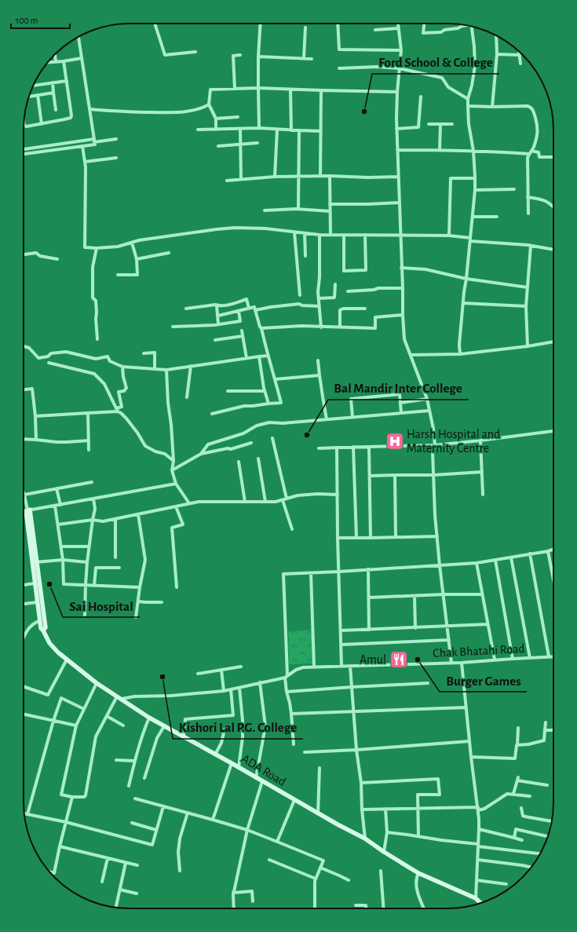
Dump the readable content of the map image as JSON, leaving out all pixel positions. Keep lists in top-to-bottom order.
{
  "streets": {
    "street": ["Chak Bhatahi Road", "ADA Road"]
  },
  "crossings": [
    ["Chak Bhatahi Road", "ADA Road"]
  ],
  "places": {
    "other": [
      "Ford School & College",
      "Bal Mandir Inter College",
      "Sai Hospital",
      "Burger Games",
      "Kishori Lal P.G. College"
    ],
    "hospital": ["Harsh Hospital and Maternity Centre"],
    "restaurant": ["Amul"]
  },
  "scale_bar": "100 m"
}
